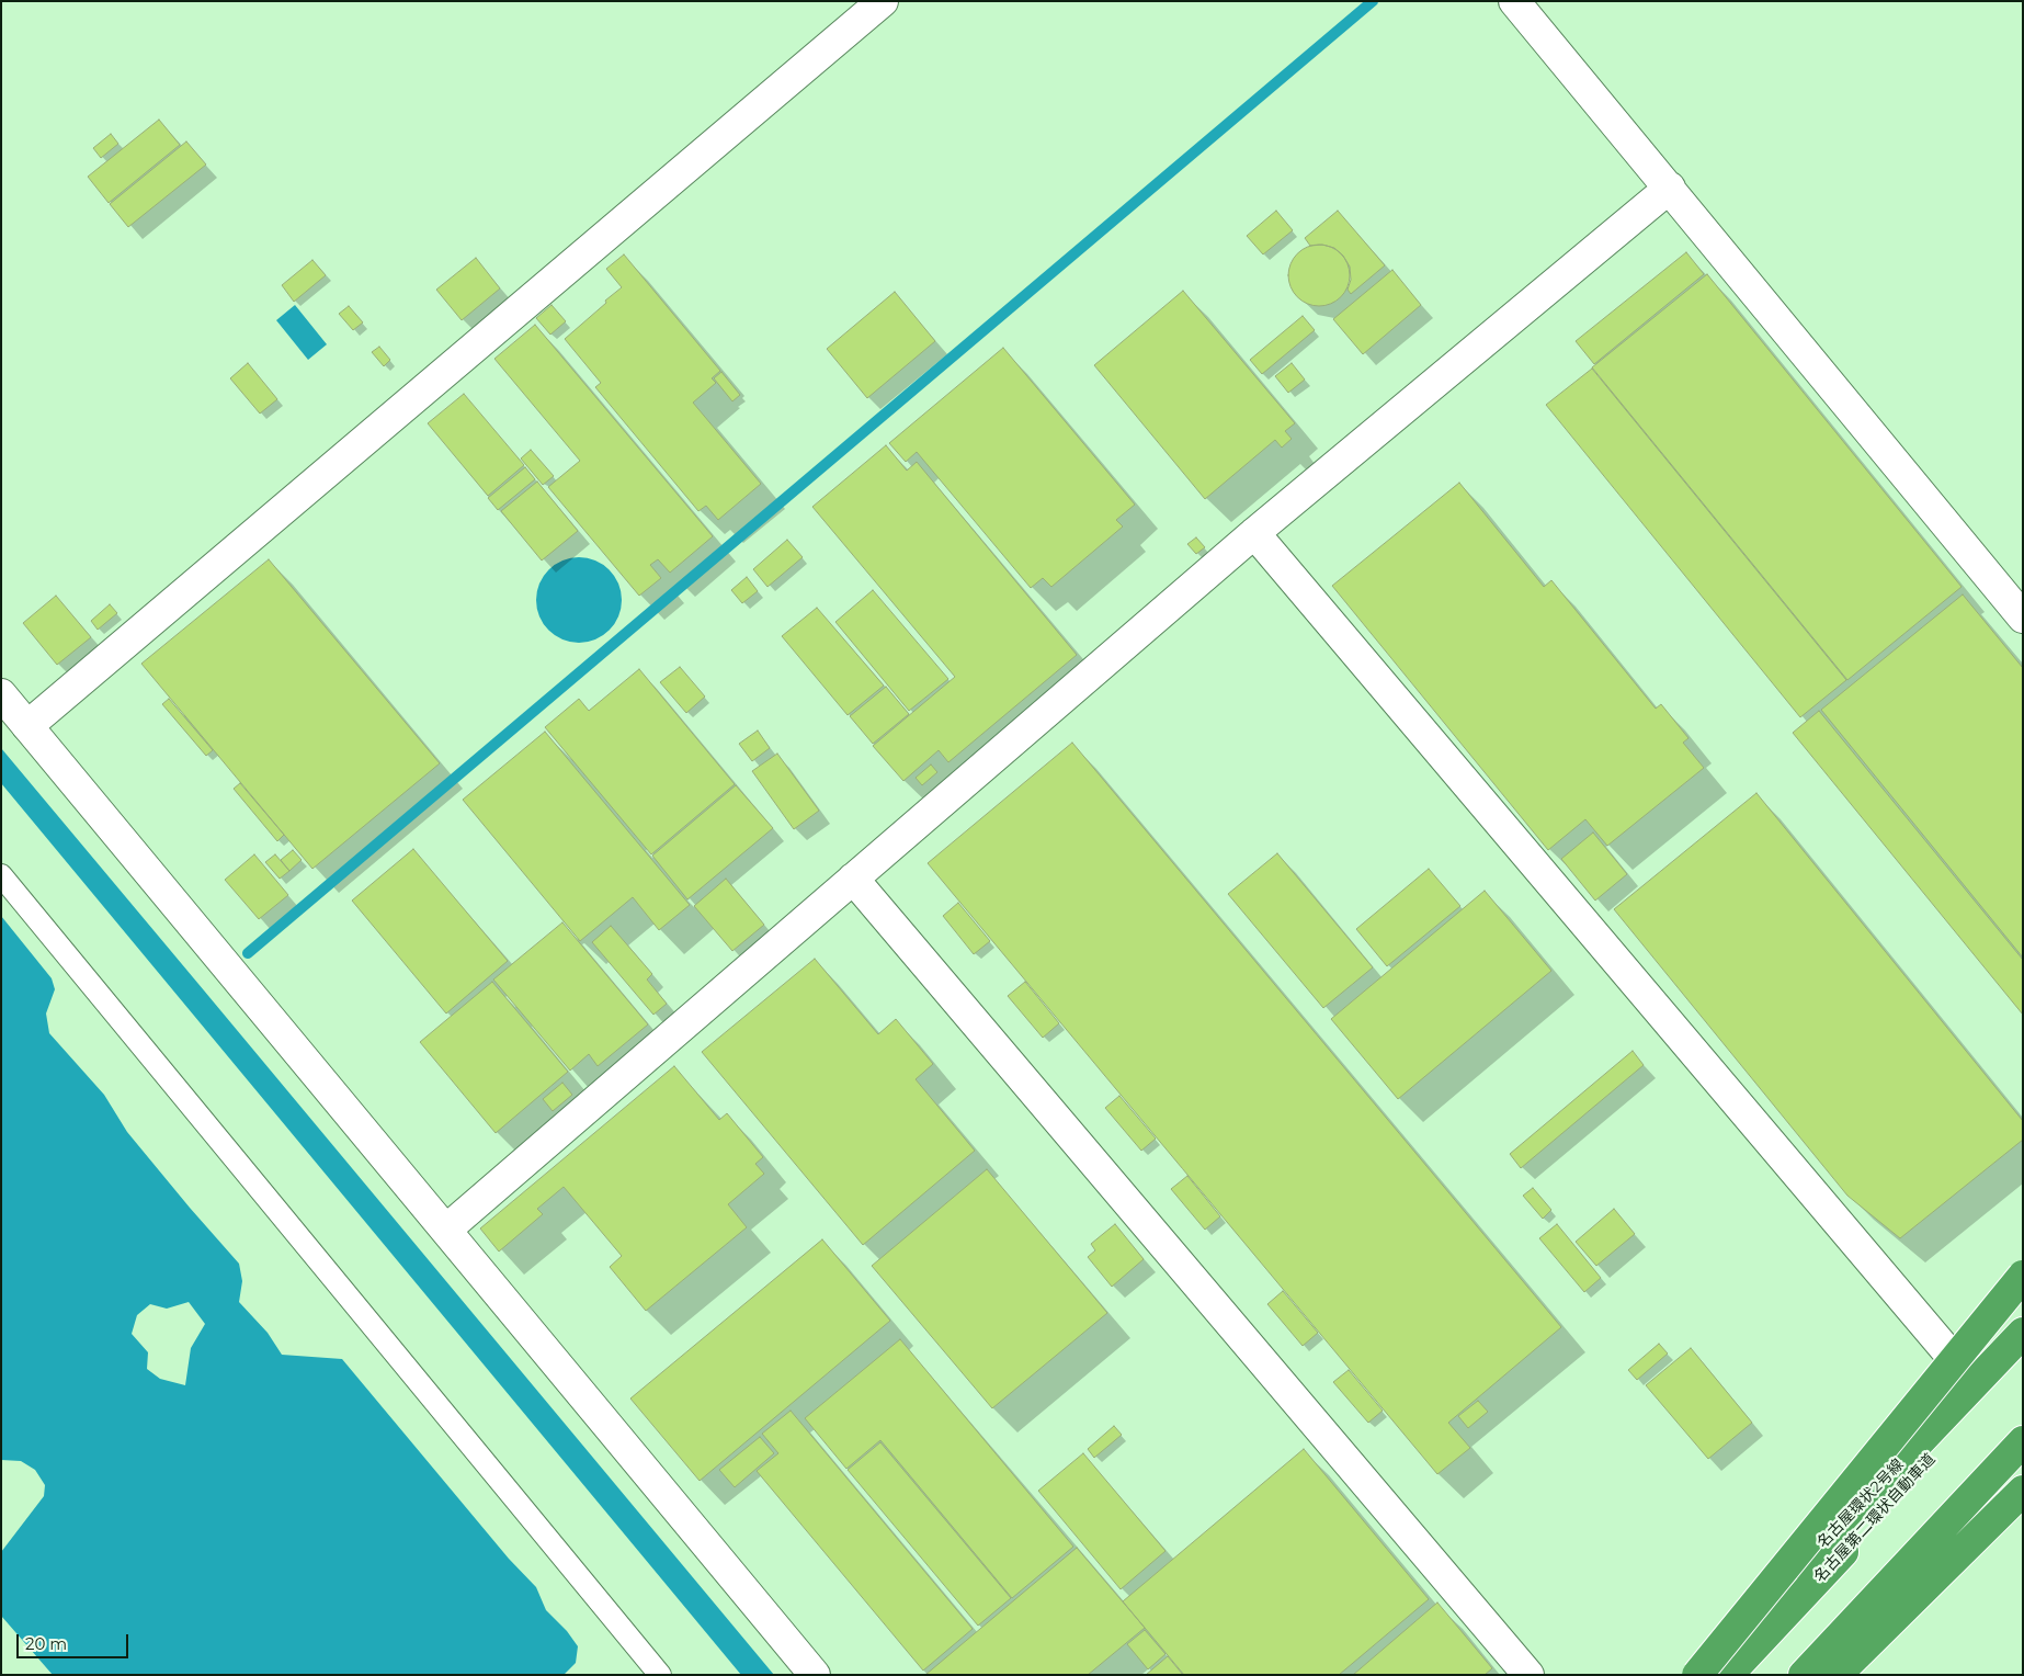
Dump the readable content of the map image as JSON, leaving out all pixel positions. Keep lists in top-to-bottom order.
{
  "streets": {
    "highway": ["名古屋環状2号線", "名古屋第二環状自動車道"]
  },
  "crossings": [
    ["名古屋環状2号線", "名古屋第二環状自動車道"]
  ],
  "scale_bar": "20 m"
}
